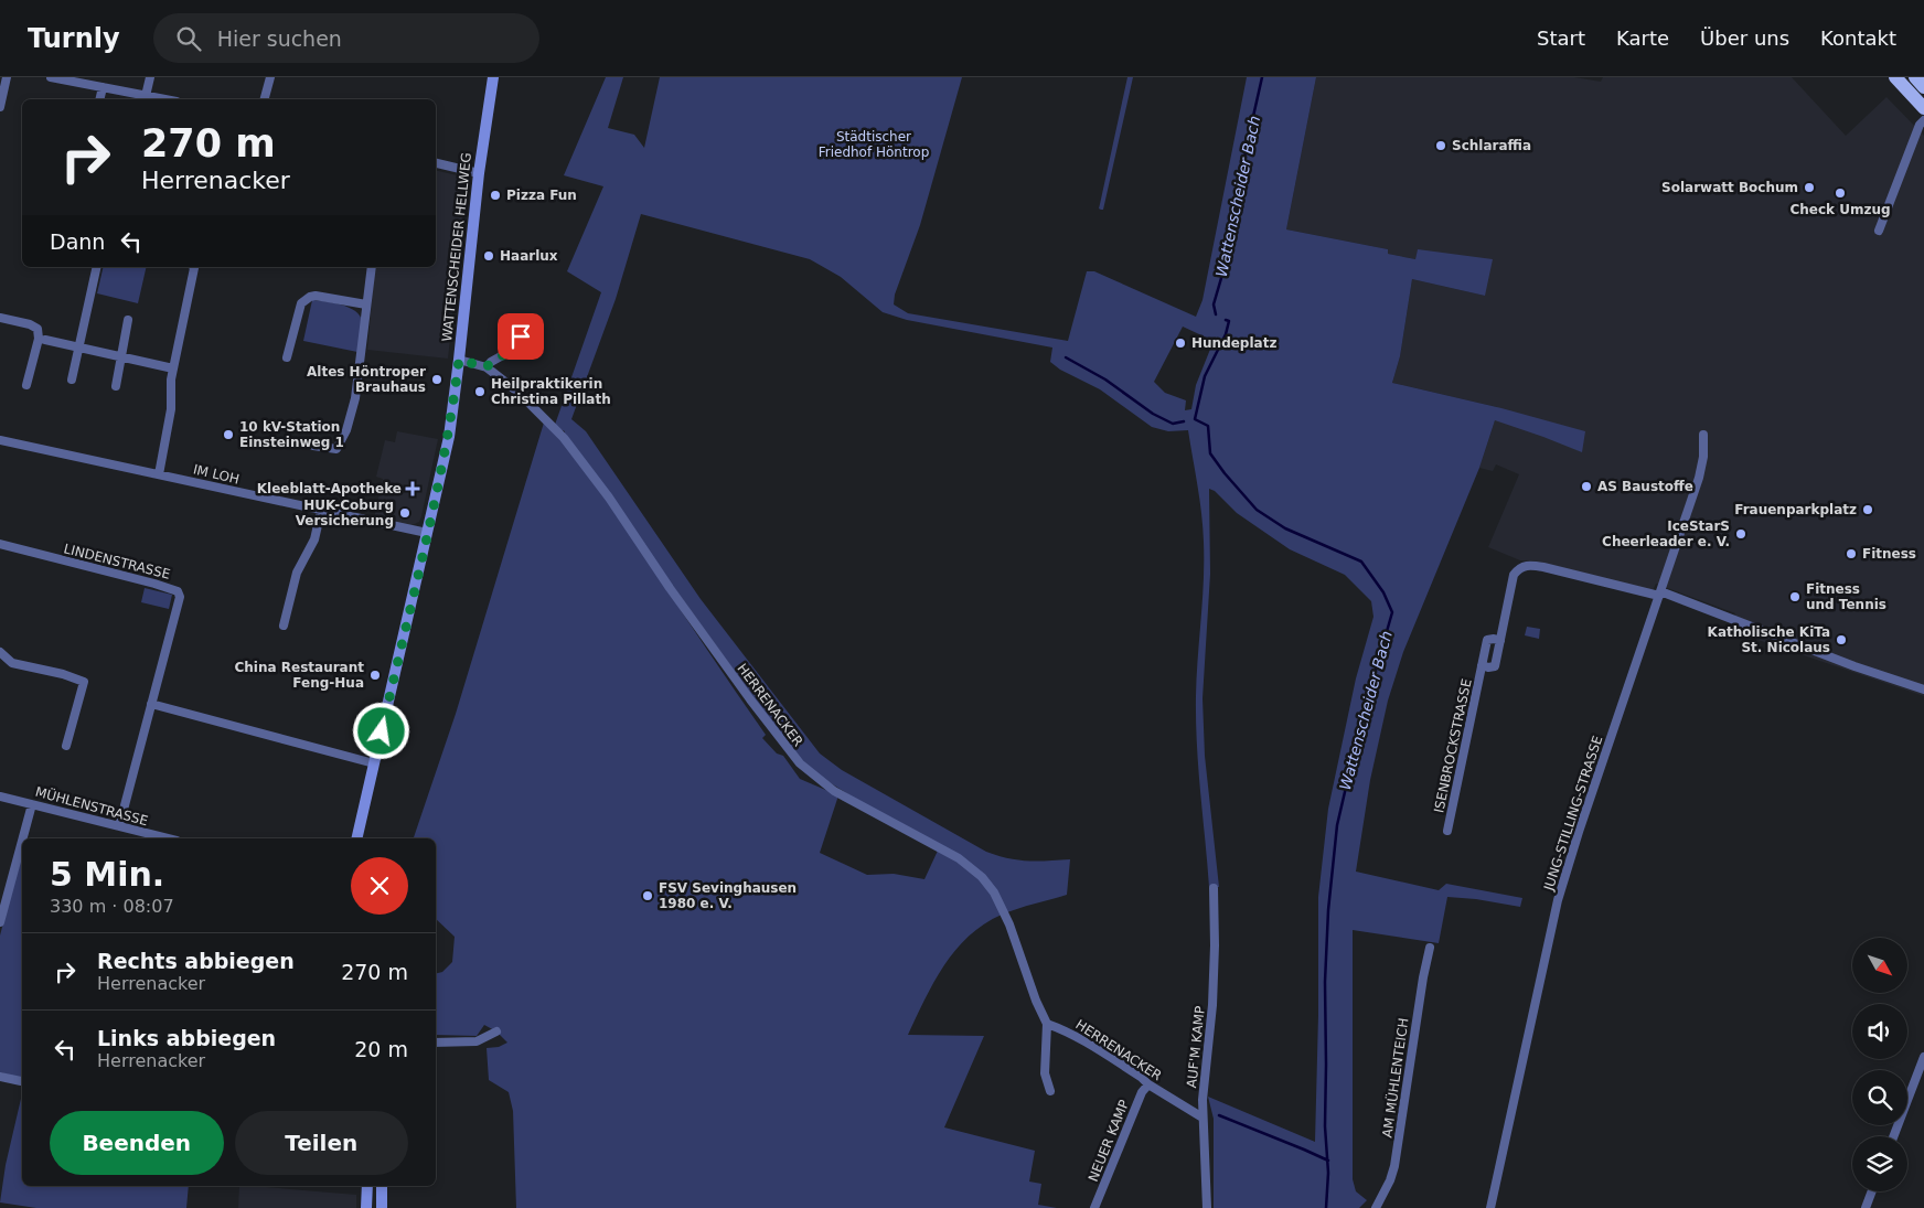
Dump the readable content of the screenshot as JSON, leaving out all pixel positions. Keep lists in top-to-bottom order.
{
  "streets": {
    "main road": ["WATTENSCHEIDER HELLWEG"],
    "street": [
      "IM LOH",
      "LINDENSTRASSE",
      "HERRENACKER",
      "ISENBROCKSTRASSE",
      "MÜHLENSTRASSE",
      "JUNG-STILLING-STRASSE",
      "AUF'M KAMP",
      "AM MÜHLENTEICH",
      "NEUER KAMP"
    ]
  },
  "crossings": [
    ["WATTENSCHEIDER HELLWEG", "IM LOH"],
    ["WATTENSCHEIDER HELLWEG", "HERRENACKER"],
    ["LINDENSTRASSE", "MÜHLENSTRASSE"],
    ["HERRENACKER", "AUF'M KAMP"],
    ["HERRENACKER", "NEUER KAMP"],
    ["ISENBROCKSTRASSE", "JUNG-STILLING-STRASSE"]
  ],
  "water": ["Wattenscheider Bach"],
  "parks": ["Städtischer Friedhof Höntrop"],
  "places": {
    "other": [
      "Schlaraffia",
      "Solarwatt Bochum",
      "Check Umzug",
      "Pizza Fun",
      "Haarlux",
      "Hundeplatz",
      "Altes Höntroper Brauhaus",
      "Heilpraktikerin Christina Pillath",
      "10 kV-Station Einsteinweg 1",
      "AS Baustoffe",
      "Frauenparkplatz",
      "HUK-Coburg Versicherung",
      "IceStarS Cheerleader e. V.",
      "Fitness",
      "Fitness und Tennis",
      "Katholische KiTa St. Nicolaus",
      "China Restaurant Feng-Hua",
      "FSV Sevinghausen 1980 e. V."
    ],
    "health": ["Kleeblatt-Apotheke"]
  },
  "north": "bottom right",
  "page": {
    "header": "Turnly",
    "search": "Hier suchen",
    "nav": [
      "Start",
      "Karte",
      "Über uns",
      "Kontakt"
    ],
    "turn": ["270 m", "Herrenacker"],
    "then": "Dann",
    "heading": ["5 Min.", "330 m · 08:07"],
    "list": [
      {
        "name": "Rechts abbiegen",
        "note": "Herrenacker",
        "value": "270 m"
      },
      {
        "name": "Links abbiegen",
        "note": "Herrenacker",
        "value": "20 m"
      }
    ],
    "buttons": ["Beenden", "Teilen"]
  }
}
